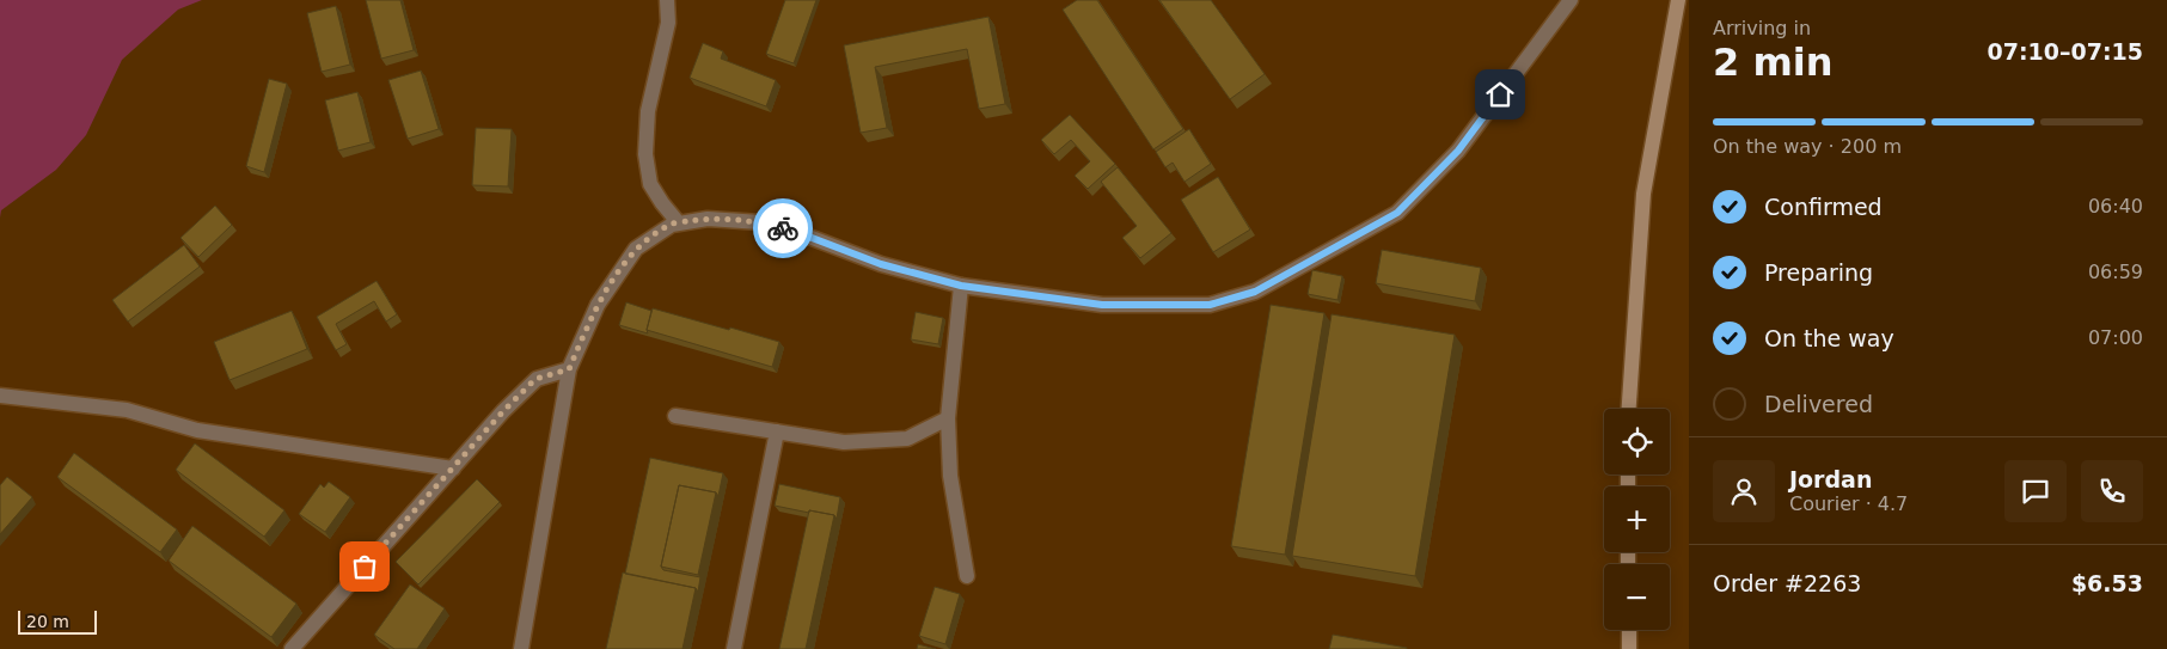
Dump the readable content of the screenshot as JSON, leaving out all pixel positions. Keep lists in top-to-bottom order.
{
  "scale_bar": "20 m",
  "page": {
    "heading": ["2 min", "Arriving in", "07:10–07:15"],
    "panel": [
      "Jordan",
      "Courier · 4.7",
      "Order #2263",
      "$6.53"
    ],
    "bar": "On the way · 200 m",
    "list": [
      ["Confirmed", "06:40"],
      ["Preparing", "06:59"],
      ["On the way", "07:00"],
      "Delivered"
    ],
    "map_buttons": ["+", "−"],
    "scale": "20 m"
  }
}
